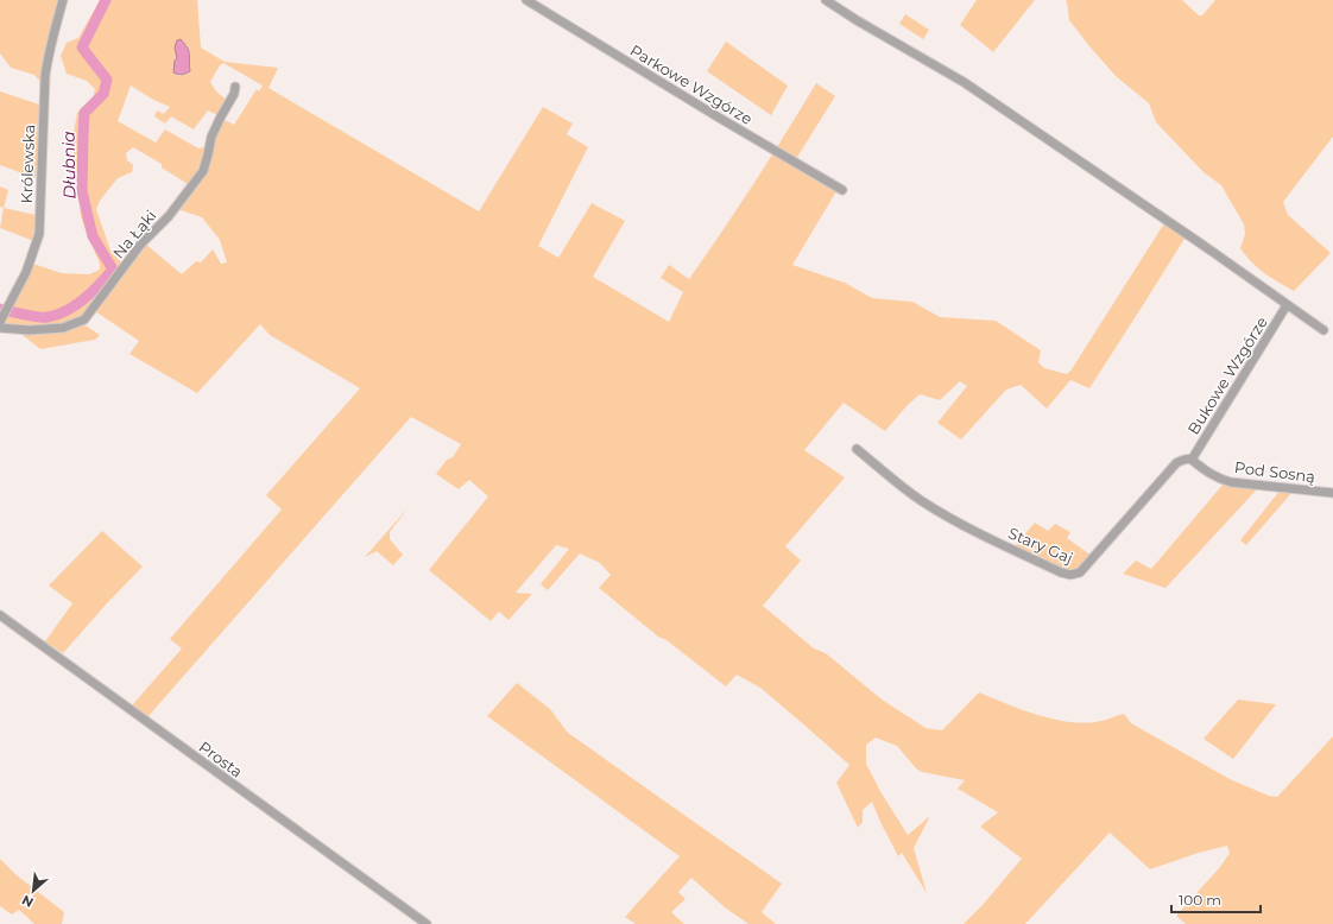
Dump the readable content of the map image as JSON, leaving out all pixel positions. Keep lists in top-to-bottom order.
{
  "streets": {
    "street": [
      "Parkowe Wzgórze",
      "Królewska",
      "Na Łąki",
      "Bukowe Wzgórze",
      "Pod Sosną",
      "Stary Gaj",
      "Prosta"
    ]
  },
  "crossings": [
    ["Bukowe Wzgórze", "Pod Sosną"],
    ["Bukowe Wzgórze", "Stary Gaj"],
    ["Pod Sosną", "Stary Gaj"]
  ],
  "water": ["Dłubnia"],
  "scale_bar": "100 m",
  "north": "bottom left"
}
